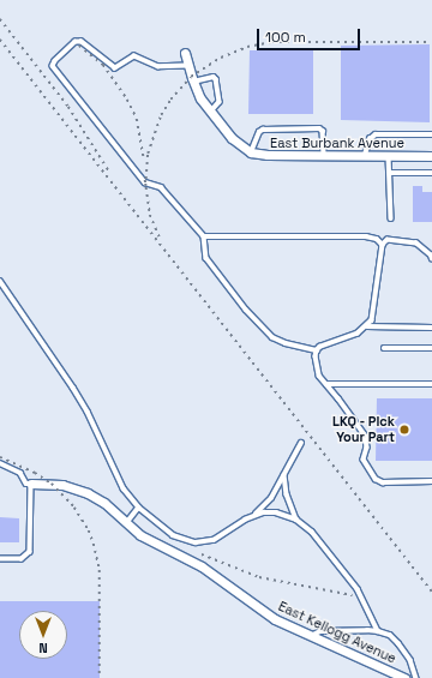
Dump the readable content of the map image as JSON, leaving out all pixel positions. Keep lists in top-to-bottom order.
{
  "streets": {
    "street": ["East Burbank Avenue", "East Kellogg Avenue"]
  },
  "places": ["LKQ - Pick Your Part"],
  "scale_bar": "100 m",
  "north": "bottom"
}
